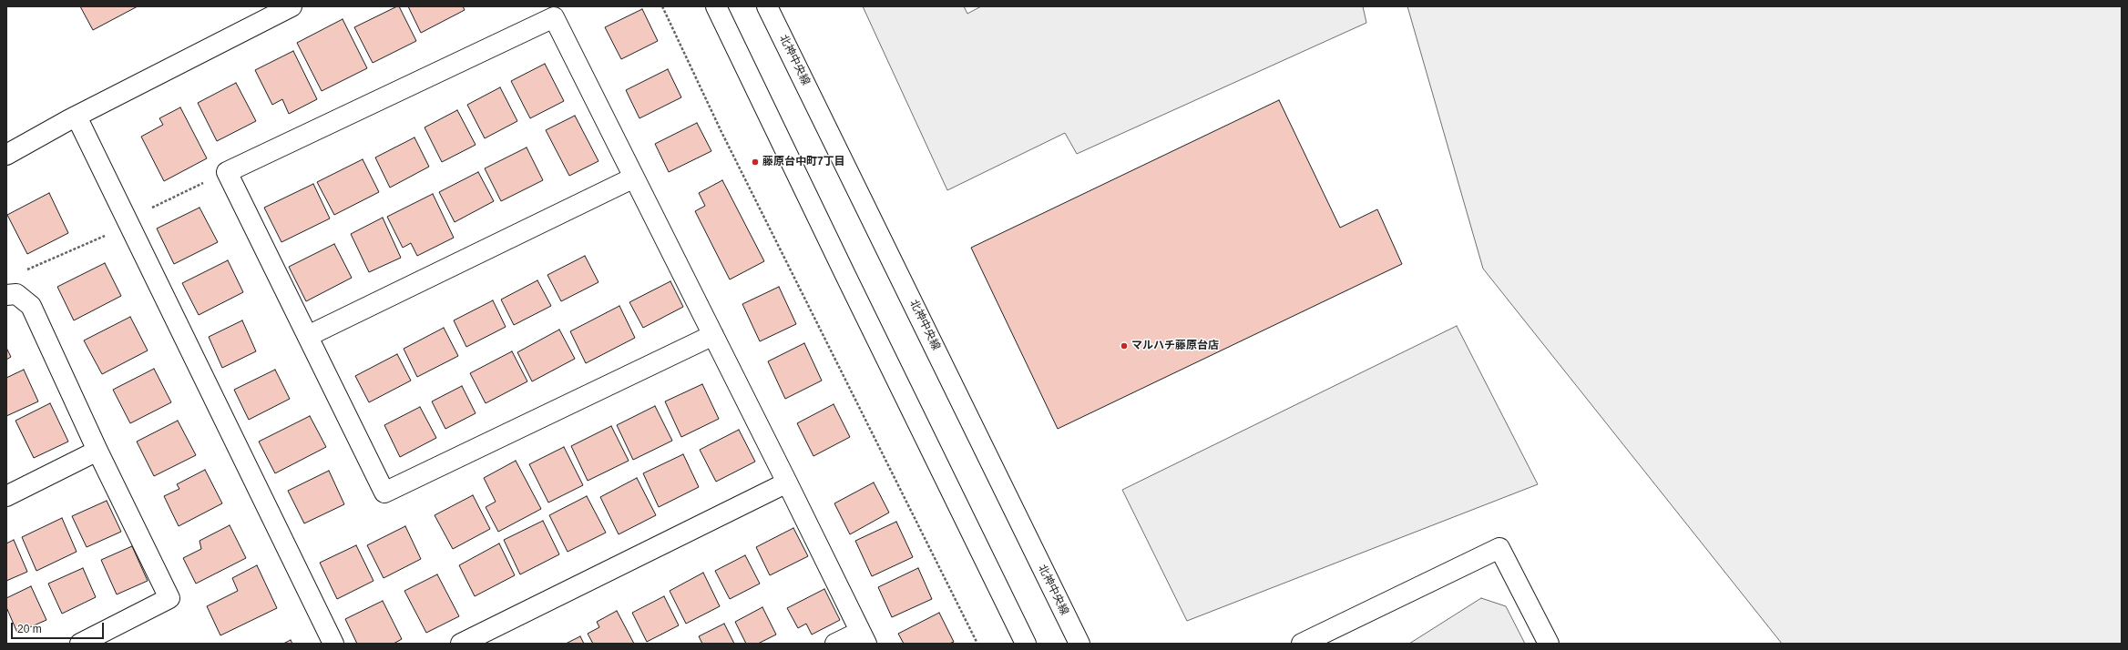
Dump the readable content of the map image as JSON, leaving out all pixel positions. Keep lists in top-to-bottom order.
{
  "streets": {
    "street": ["北神中央線"]
  },
  "places": ["藤原台中町7丁目", "マルハチ藤原台店"],
  "scale_bar": "20 m"
}
